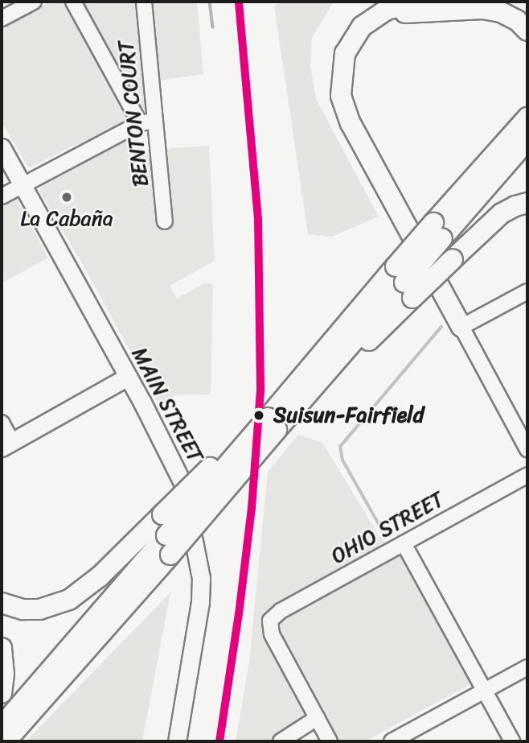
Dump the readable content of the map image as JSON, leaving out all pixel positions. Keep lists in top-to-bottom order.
{
  "streets": {
    "main road": ["MAIN STREET"],
    "street": ["BENTON COURT", "OHIO STREET"]
  },
  "places": ["La Cabaña", "Suisun-Fairfield"]
}
